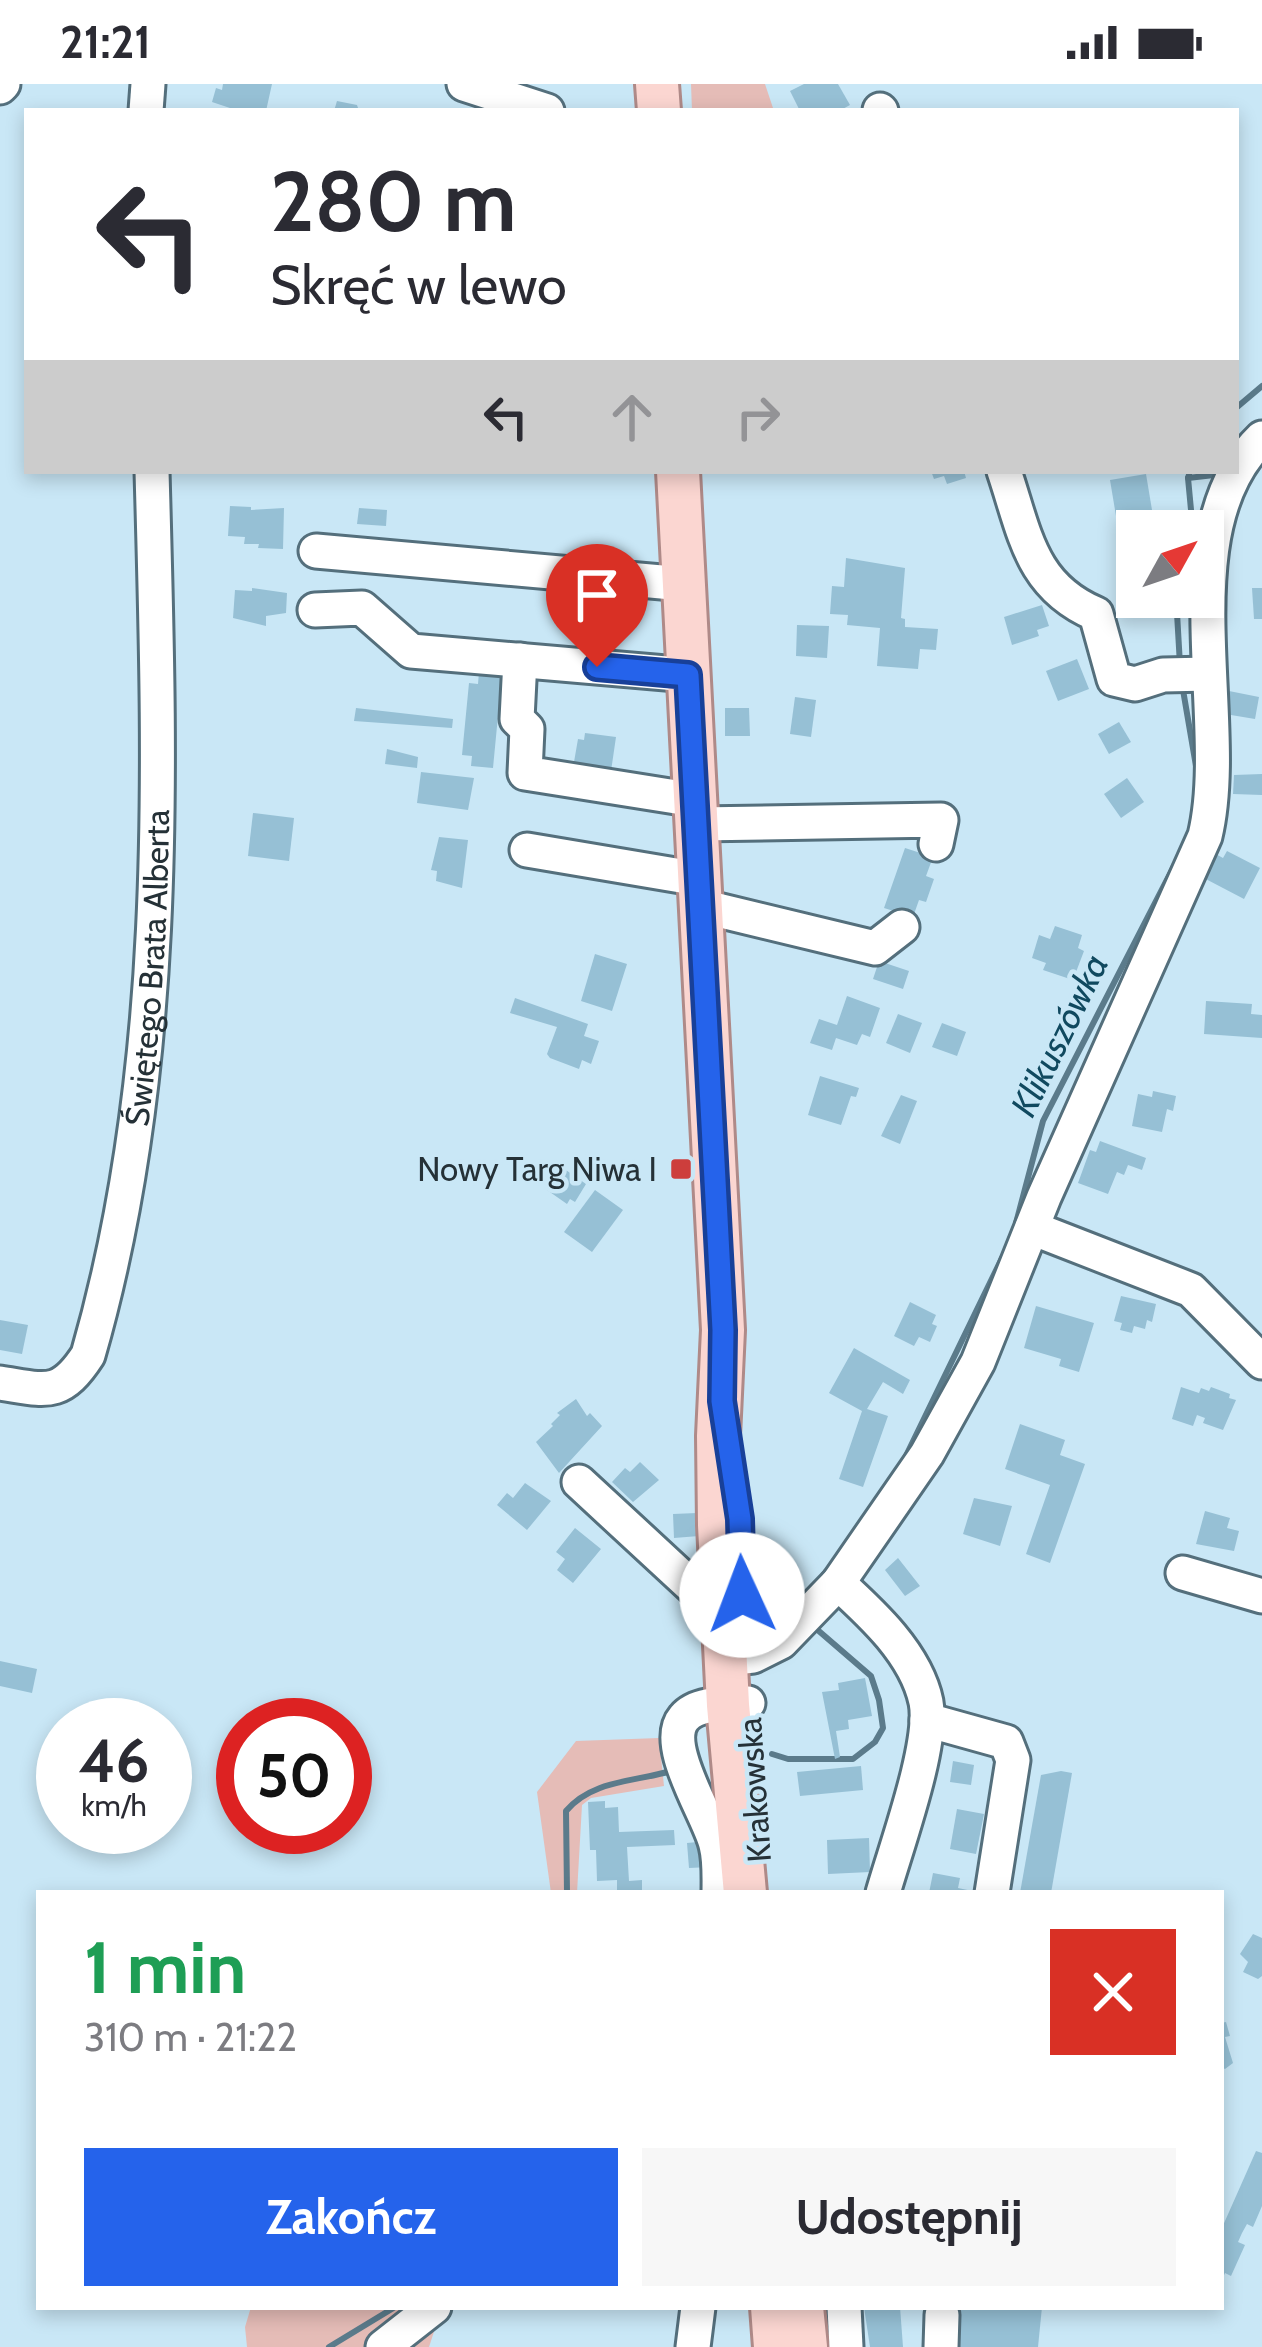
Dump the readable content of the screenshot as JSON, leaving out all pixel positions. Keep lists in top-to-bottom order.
{
  "streets": {
    "main road": ["Krakowska"],
    "street": ["Świętego Brata Alberta"]
  },
  "water": ["Klikuszówka"],
  "places": {
    "transit": ["Nowy Targ Niwa I"]
  },
  "north": "top right",
  "page": {
    "status": "21:21",
    "turn": ["280 m", "Skręć w lewo"],
    "speed": "46 km/h",
    "limit": "50",
    "heading": ["1 min", "310 m · 21:22"],
    "buttons": ["Zakończ", "Udostępnij"]
  }
}
